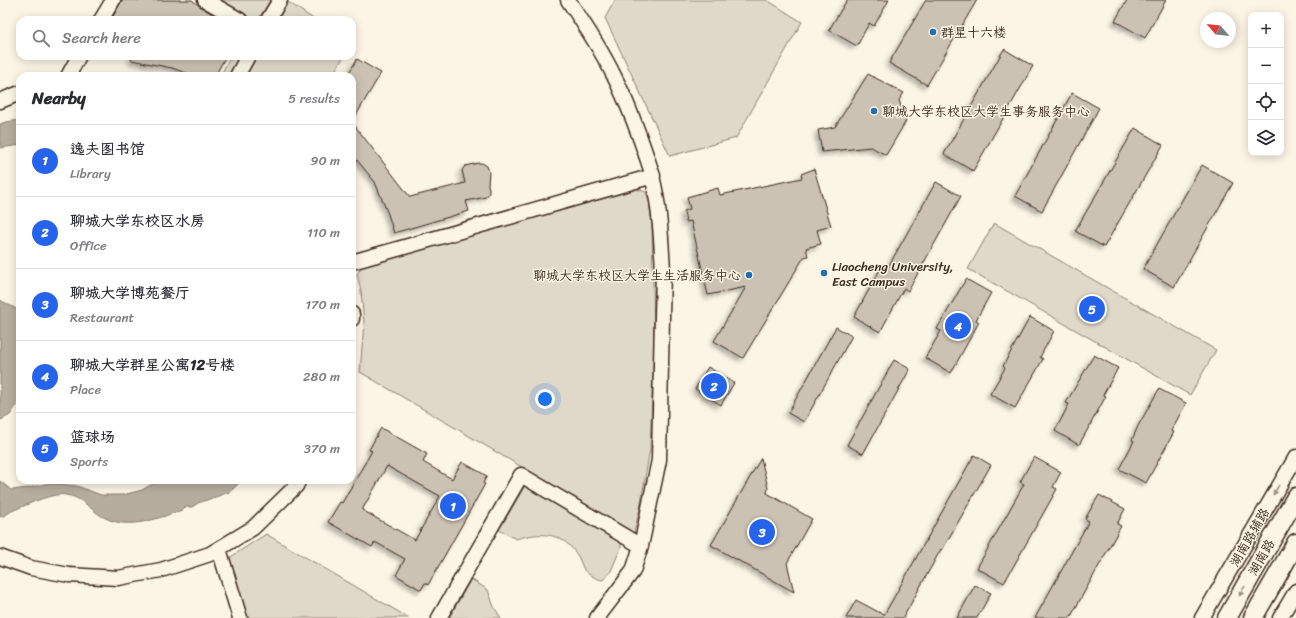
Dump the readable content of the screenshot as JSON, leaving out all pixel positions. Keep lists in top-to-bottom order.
{
  "streets": {
    "main road": ["湖南路"],
    "street": ["湖南路辅路"]
  },
  "one_way": ["湖南路辅路"],
  "places": [
    "群星十六楼",
    "聊城大学东校区大学生事务服务中心",
    "Liaocheng University, East Campus",
    "聊城大学东校区大学生生活服务中心"
  ],
  "north": "top left",
  "page": {
    "map_buttons": ["+", "−"],
    "search": "Search here",
    "heading": ["Nearby", "5 results"],
    "list": [
      {
        "mark": "1",
        "name": "逸夫图书馆",
        "note": "Library",
        "value": "90 m"
      },
      {
        "mark": "2",
        "name": "聊城大学东校区水房",
        "note": "Office",
        "value": "110 m"
      },
      {
        "mark": "3",
        "name": "聊城大学博苑餐厅",
        "note": "Restaurant",
        "value": "170 m"
      },
      {
        "mark": "4",
        "name": "聊城大学群星公寓12号楼",
        "note": "Place",
        "value": "280 m"
      },
      {
        "mark": "5",
        "name": "篮球场",
        "note": "Sports",
        "value": "370 m"
      }
    ],
    "pins": [
      "5",
      "4",
      "2",
      "1",
      "3"
    ]
  }
}
